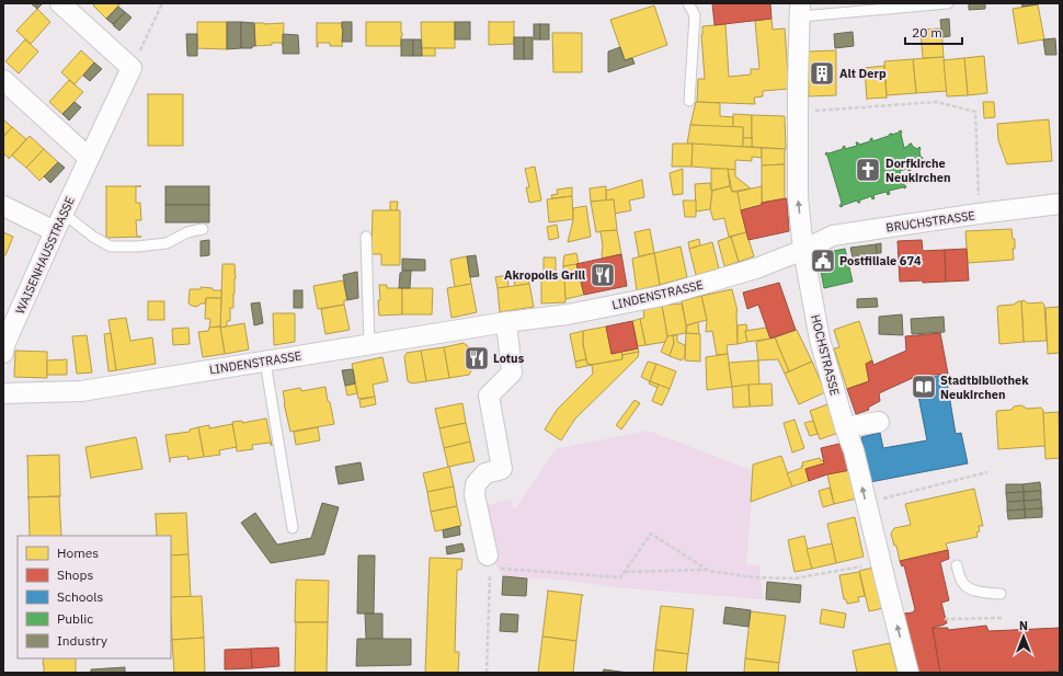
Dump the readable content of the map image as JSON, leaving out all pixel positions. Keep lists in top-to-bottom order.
{
  "streets": {
    "street": [
      "BRUCHSTRASSE",
      "WAISENHAUSSTRASSE",
      "LINDENSTRASSE",
      "HOCHSTRASSE"
    ]
  },
  "crossings": [
    ["BRUCHSTRASSE", "LINDENSTRASSE"],
    ["BRUCHSTRASSE", "HOCHSTRASSE"],
    ["LINDENSTRASSE", "HOCHSTRASSE"]
  ],
  "one_way": ["HOCHSTRASSE"],
  "places": {
    "building": ["Alt Derp"],
    "church": ["Dorfkirche Neukirchen"],
    "public building": ["Postfiliale 674"],
    "restaurant": ["Akropolis Grill", "Lotus"],
    "library": ["Stadtbibliothek Neukirchen"]
  },
  "legend": [
    "Homes",
    "Shops",
    "Schools",
    "Public",
    "Industry"
  ],
  "scale_bar": "20 m",
  "north": "top"
}
